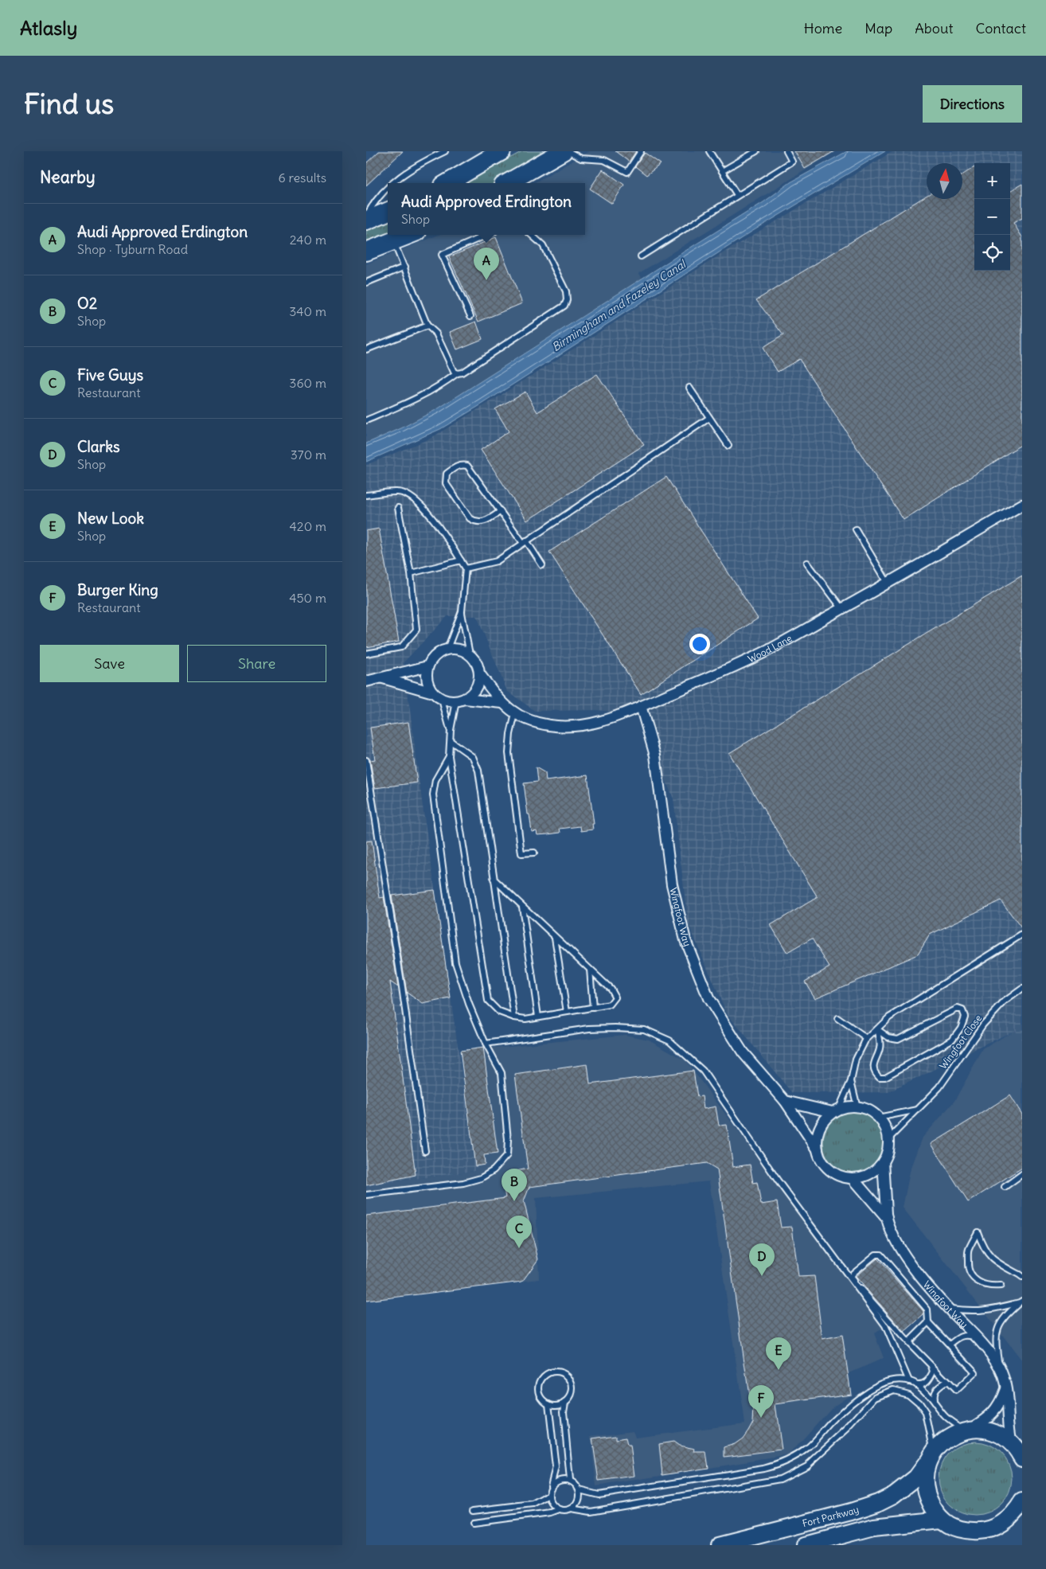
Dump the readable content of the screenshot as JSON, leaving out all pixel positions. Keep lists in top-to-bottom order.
{
  "streets": {
    "main road": ["Fort Parkway"],
    "street": ["Wood Lane", "Wingfoot Way"],
    "lane": ["Wingfoot Close"]
  },
  "crossings": [
    ["Wood Lane", "Wingfoot Way"],
    ["Wingfoot Way", "Wingfoot Close"]
  ],
  "water": ["Birmingham and Fazeley Canal"],
  "north": "top",
  "page": {
    "header": "Atlasly",
    "nav": [
      "Home",
      "Map",
      "About",
      "Contact"
    ],
    "buttons": [
      "Directions",
      ["Save", "Share"]
    ],
    "title": "Find us",
    "heading": ["Nearby", "6 results"],
    "map_buttons": ["+", "−"],
    "popup": ["Audi Approved Erdington", "Shop"],
    "list": [
      {
        "mark": "A",
        "name": "Audi Approved Erdington",
        "note": "Shop · Tyburn Road",
        "value": "240 m"
      },
      {
        "mark": "B",
        "name": "O2",
        "note": "Shop",
        "value": "340 m"
      },
      {
        "mark": "C",
        "name": "Five Guys",
        "note": "Restaurant",
        "value": "360 m"
      },
      {
        "mark": "D",
        "name": "Clarks",
        "note": "Shop",
        "value": "370 m"
      },
      {
        "mark": "E",
        "name": "New Look",
        "note": "Shop",
        "value": "420 m"
      },
      {
        "mark": "F",
        "name": "Burger King",
        "note": "Restaurant",
        "value": "450 m"
      }
    ],
    "pins": [
      "A",
      "B",
      "C",
      "D",
      "E",
      "F"
    ]
  }
}
